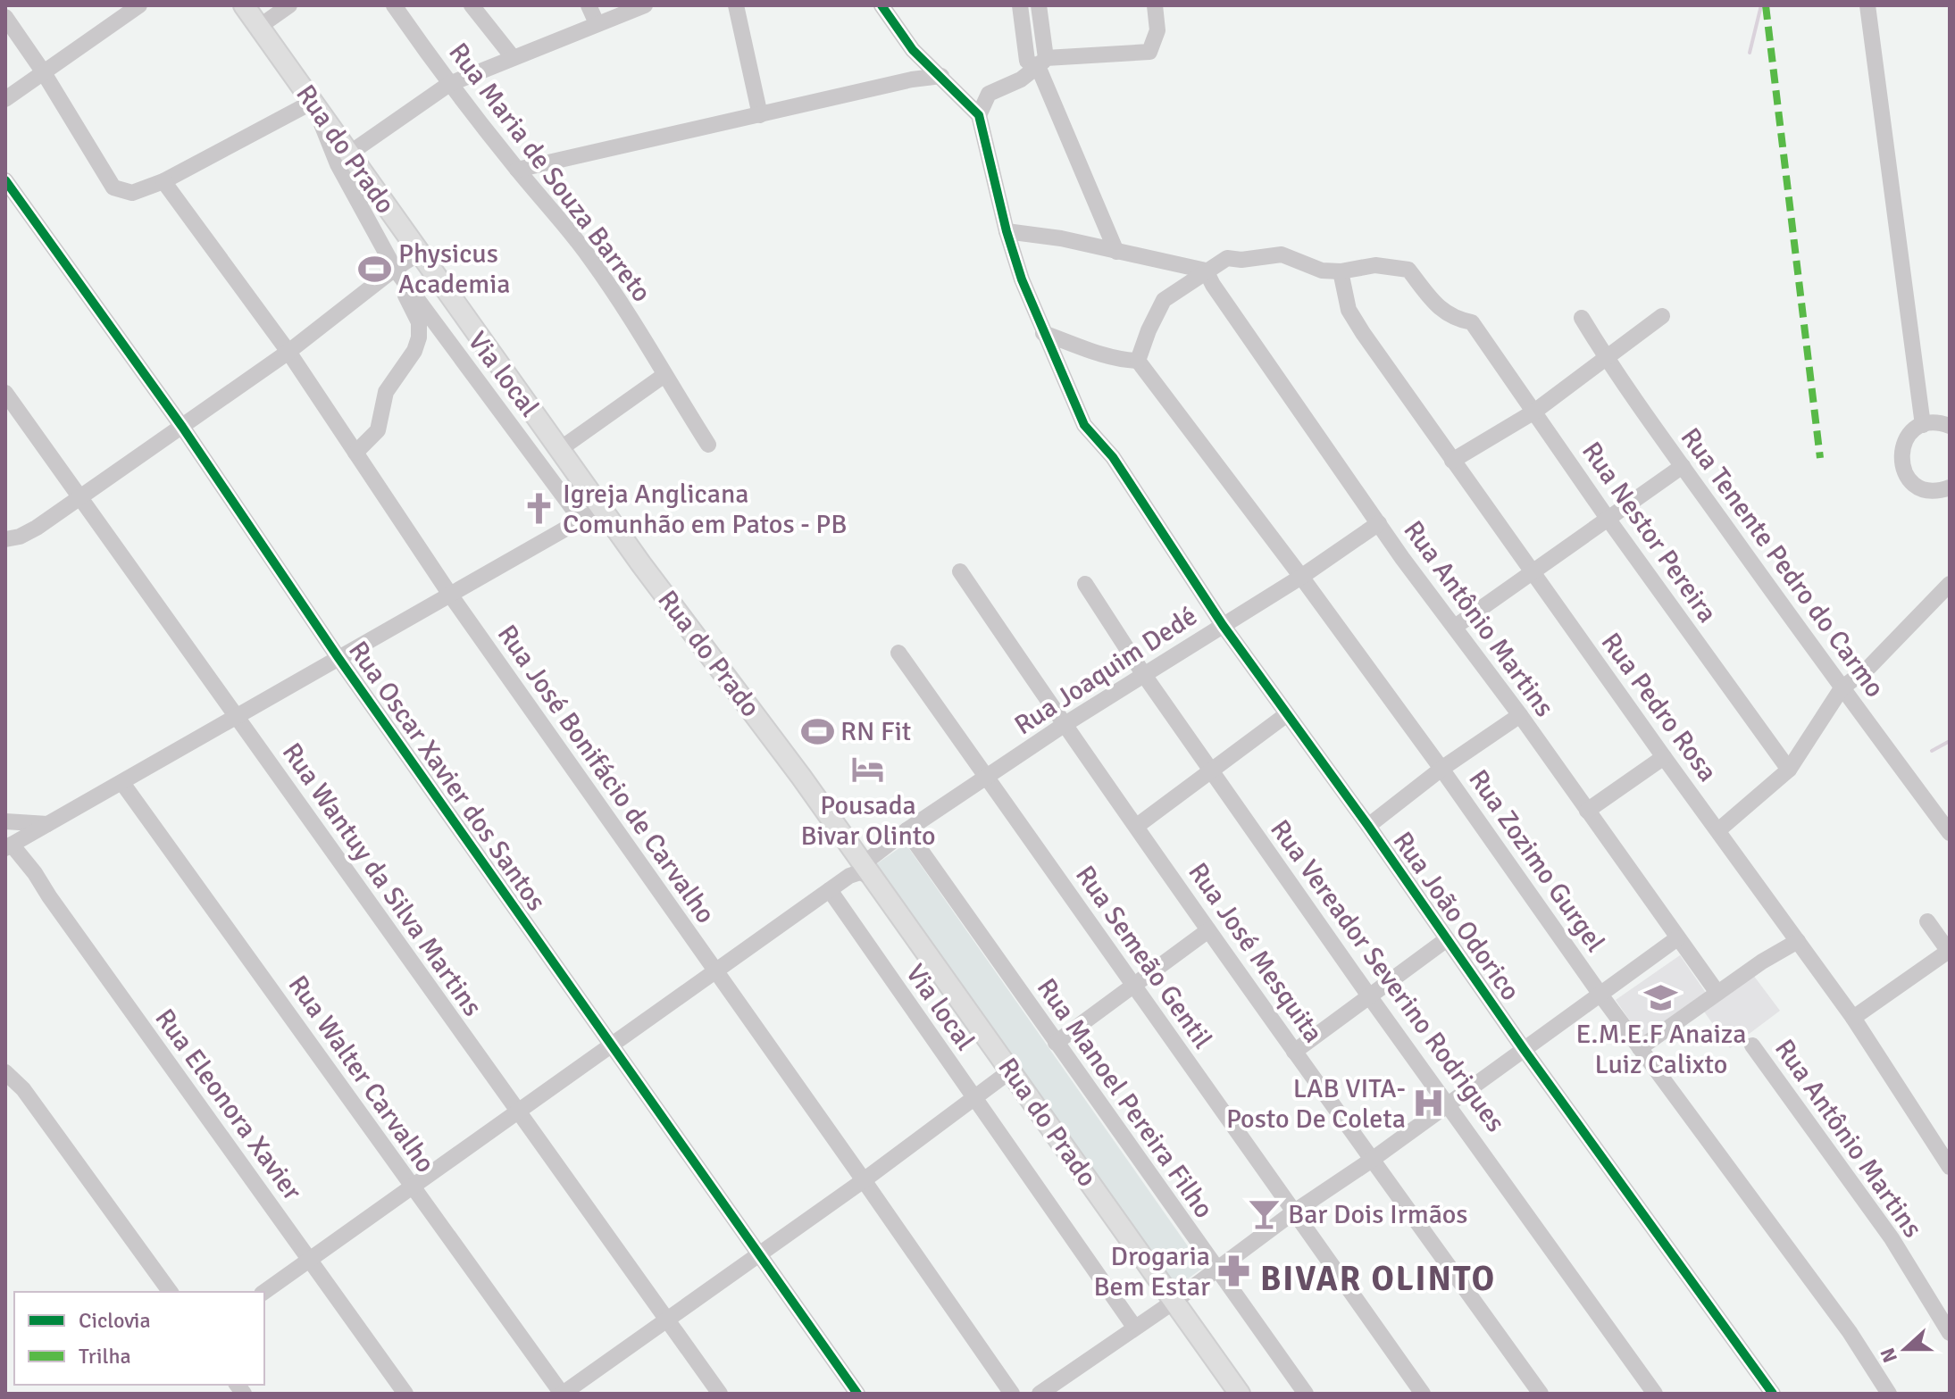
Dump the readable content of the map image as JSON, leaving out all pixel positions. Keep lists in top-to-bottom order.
{
  "streets": {
    "main road": ["Rua do Prado"],
    "street": [
      "Rua Maria de Souza Barreto",
      "Via local",
      "Rua Nestor Pereira",
      "Rua Tenente Pedro do Carmo",
      "Rua Antônio Martins",
      "Rua Joaquim Dedé",
      "Rua Pedro Rosa",
      "Rua José Bonifácio de Carvalho",
      "Rua Oscar Xavier dos Santos",
      "Rua Zozimo Gurgel",
      "Rua Wantuy da Silva Martins",
      "Rua João Odorico",
      "Rua José Mesquita",
      "Rua Semeão Gentil",
      "Rua Vereador Severino Rodrigues",
      "Rua Walter Carvalho",
      "Rua Manoel Pereira Filho",
      "Rua Eleonora Xavier"
    ]
  },
  "crossings": [
    ["Rua do Prado", "Via local"],
    ["Rua do Prado", "Rua Joaquim Dedé"],
    ["Via local", "Rua Joaquim Dedé"],
    ["Rua Nestor Pereira", "Rua Pedro Rosa"],
    ["Rua Antônio Martins", "Rua Joaquim Dedé"],
    ["Rua Joaquim Dedé", "Rua José Bonifácio de Carvalho"],
    ["Rua Joaquim Dedé", "Rua Oscar Xavier dos Santos"],
    ["Rua Joaquim Dedé", "Rua Zozimo Gurgel"],
    ["Rua Joaquim Dedé", "Rua Wantuy da Silva Martins"],
    ["Rua Joaquim Dedé", "Rua João Odorico"],
    ["Rua Joaquim Dedé", "Rua José Mesquita"],
    ["Rua Joaquim Dedé", "Rua Semeão Gentil"],
    ["Rua Joaquim Dedé", "Rua Vereador Severino Rodrigues"],
    ["Rua Joaquim Dedé", "Rua Walter Carvalho"],
    ["Rua Joaquim Dedé", "Rua Manoel Pereira Filho"],
    ["Rua Joaquim Dedé", "Rua Eleonora Xavier"]
  ],
  "districts": ["BIVAR OLINTO"],
  "places": {
    "sports": ["Physicus Academia", "RN Fit"],
    "church": ["Igreja Anglicana Comunhão em Patos - PB"],
    "hotel": ["Pousada Bivar Olinto"],
    "school or university": ["E.M.E.F Anaiza Luiz Calixto"],
    "hospital": ["LAB VITA- Posto De Coleta"],
    "bar": ["Bar Dois Irmãos"],
    "pharmacy": ["Drogaria Bem Estar"]
  },
  "legend": ["Ciclovia", "Trilha"],
  "north": "left"
}
